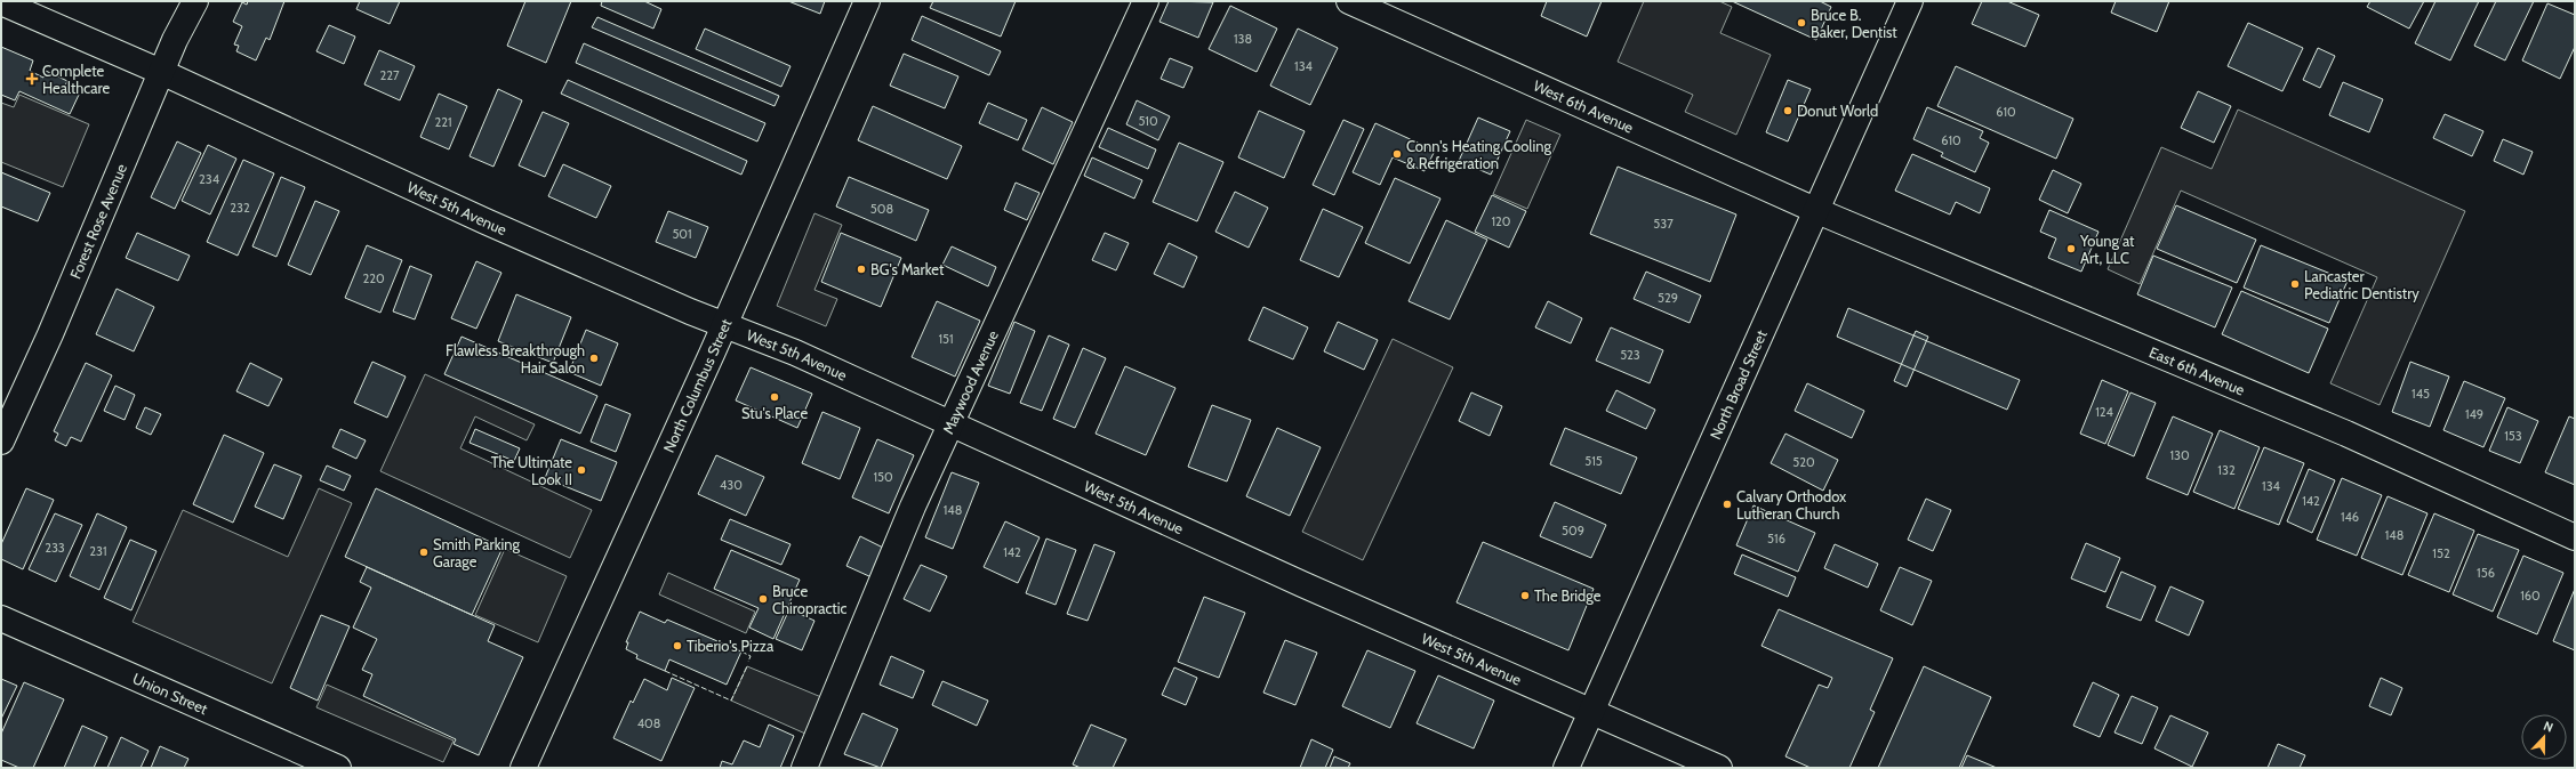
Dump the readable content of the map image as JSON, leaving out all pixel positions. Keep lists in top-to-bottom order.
{
  "streets": {
    "street": [
      "West 6th Avenue",
      "West 5th Avenue",
      "Forest Rose Avenue",
      "East 6th Avenue",
      "Maywood Avenue",
      "North Broad Street",
      "North Columbus Street",
      "Union Street"
    ]
  },
  "crossings": [
    ["West 6th Avenue", "East 6th Avenue"],
    ["West 6th Avenue", "North Broad Street"],
    ["West 5th Avenue", "Forest Rose Avenue"],
    ["West 5th Avenue", "Maywood Avenue"],
    ["West 5th Avenue", "North Broad Street"],
    ["West 5th Avenue", "North Columbus Street"],
    ["East 6th Avenue", "North Broad Street"]
  ],
  "places": {
    "other": [
      "Bruce B. Baker, Dentist",
      "Donut World",
      "Conn's Heating Cooling & Refrigeration",
      "Young at Art, LLC",
      "BG's Market",
      "Lancaster Pediatric Dentistry",
      "Flawless Breakthrough Hair Salon",
      "Stu's Place",
      "The Ultimate Look II",
      "Calvary Orthodox Lutheran Church",
      "Smith Parking Garage",
      "The Bridge",
      "Bruce Chiropractic",
      "Tiberio's Pizza"
    ],
    "health": ["Complete Healthcare"]
  },
  "house_numbers": [
    "138",
    "134",
    "227",
    "610",
    "510",
    "221",
    "610",
    "234",
    "232",
    "508",
    "120",
    "537",
    "501",
    "220",
    "529",
    "151",
    "523",
    "145",
    "124",
    "149",
    "153",
    "130",
    "515",
    "520",
    "132",
    "150",
    "430",
    "134",
    "142",
    "148",
    "146",
    "509",
    "148",
    "516",
    "233",
    "231",
    "142",
    "152",
    "156",
    "160",
    "408"
  ],
  "north": "top"
}
